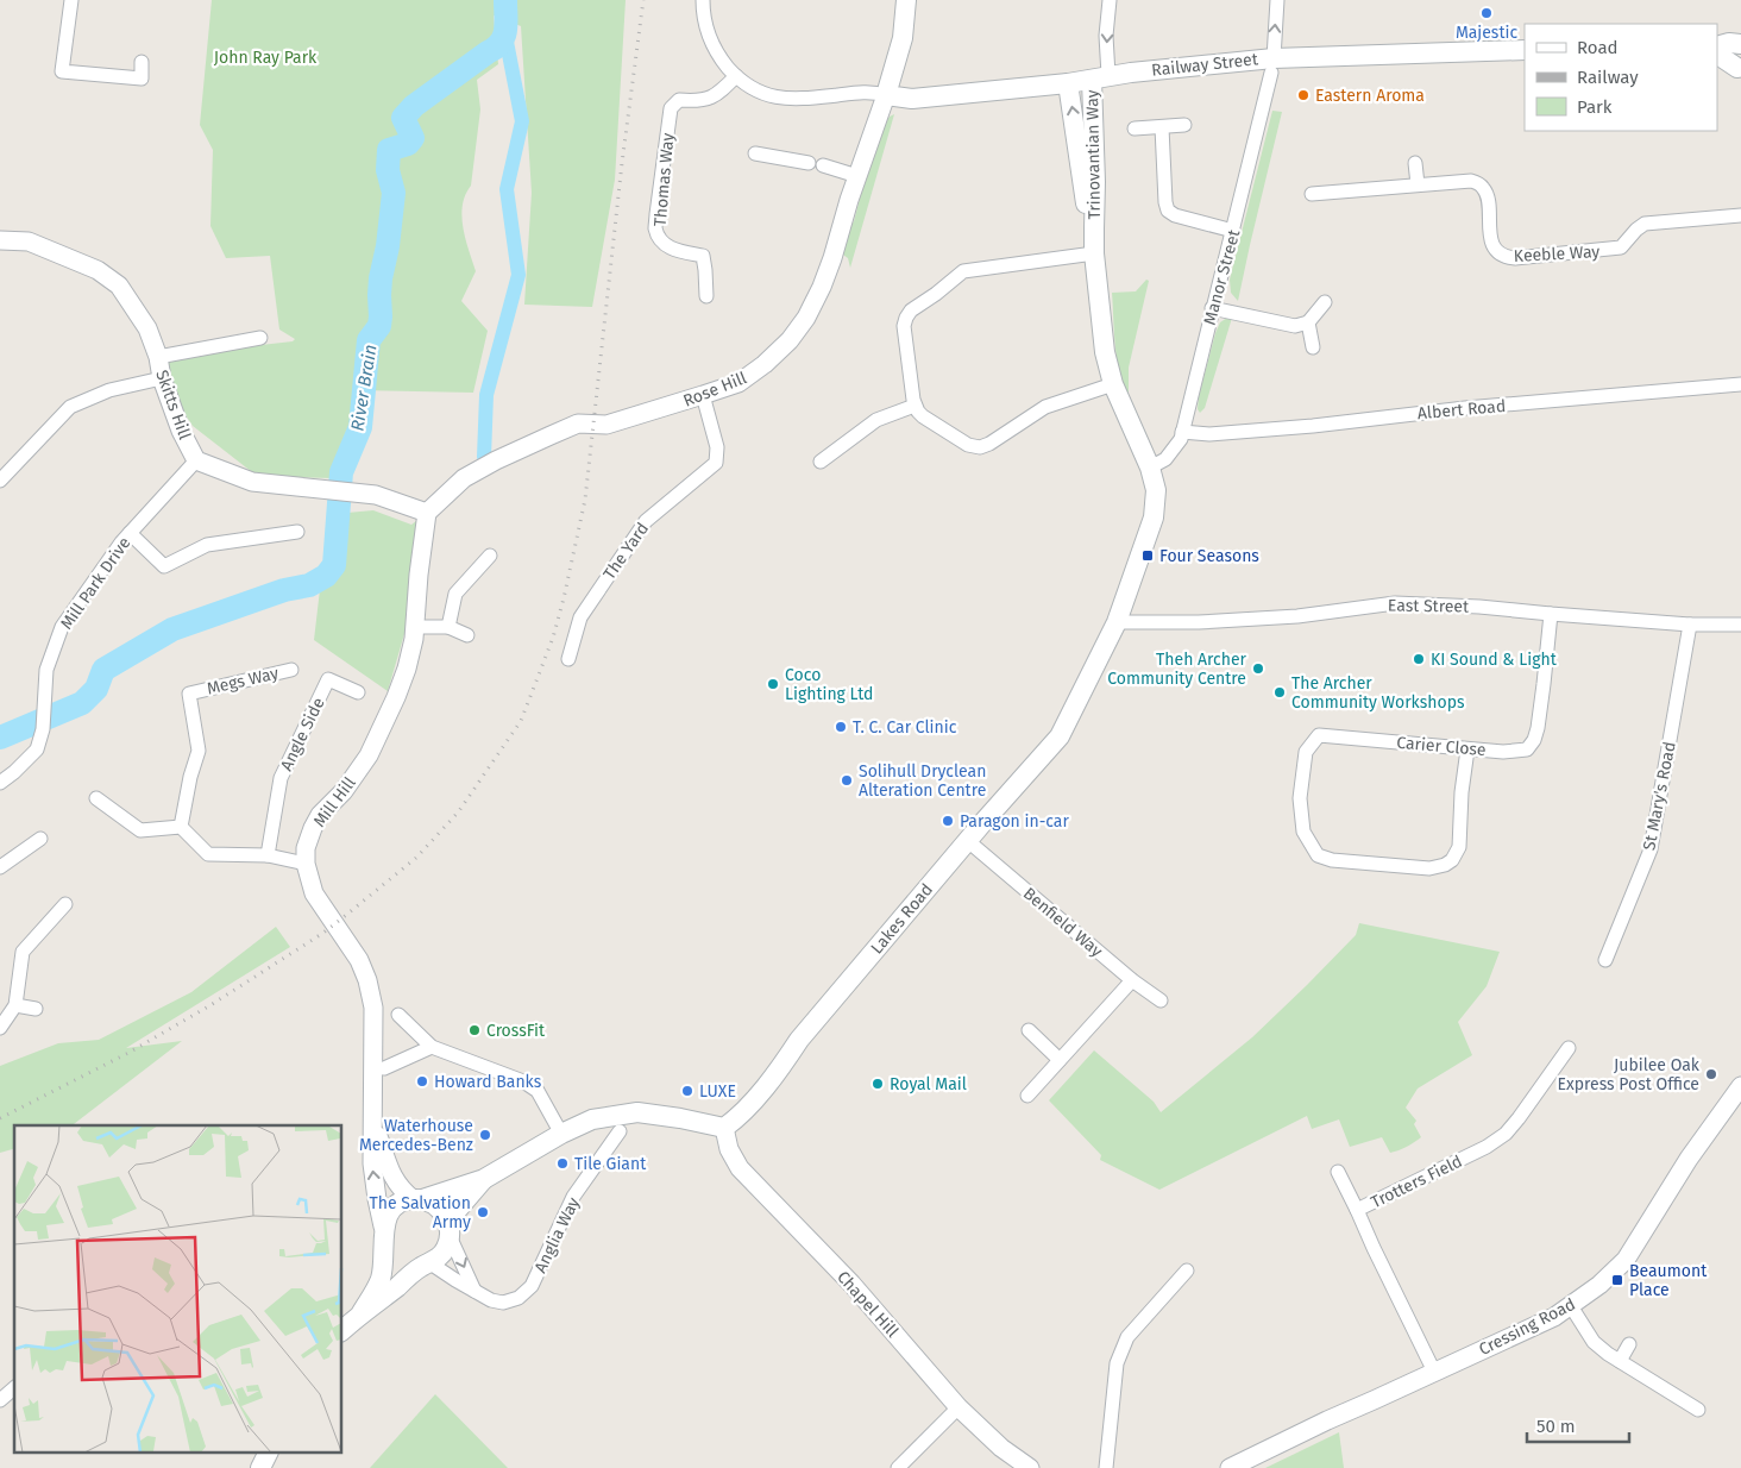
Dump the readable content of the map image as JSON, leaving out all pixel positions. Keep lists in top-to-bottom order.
{
  "streets": {
    "main road": ["Railway Street", "Trinovantian Way", "Lakes Road"],
    "street": [
      "Thomas Way",
      "Keeble Way",
      "Manor Street",
      "Rose Hill",
      "Skitts Hill",
      "Albert Road",
      "The Yard",
      "Mill Park Drive",
      "East Street",
      "Megs Way",
      "Angle Side",
      "Carier Close",
      "St Mary's Road",
      "Mill Hill",
      "Benfield Way",
      "Trotters Field",
      "Anglia Way",
      "Chapel Hill",
      "Cressing Road"
    ]
  },
  "crossings": [
    ["Railway Street", "Trinovantian Way"],
    ["Railway Street", "Manor Street"],
    ["Railway Street", "Rose Hill"],
    ["Trinovantian Way", "Manor Street"],
    ["Trinovantian Way", "Lakes Road"],
    ["Manor Street", "Albert Road"],
    ["Manor Street", "Lakes Road"],
    ["Rose Hill", "Skitts Hill"],
    ["Rose Hill", "The Yard"],
    ["Rose Hill", "Mill Hill"],
    ["Skitts Hill", "Mill Park Drive"],
    ["Skitts Hill", "Mill Hill"],
    ["East Street", "Carier Close"],
    ["East Street", "St Mary's Road"],
    ["East Street", "Lakes Road"],
    ["Mill Hill", "Anglia Way"],
    ["Lakes Road", "Benfield Way"],
    ["Lakes Road", "Chapel Hill"],
    ["Trotters Field", "Cressing Road"]
  ],
  "water": ["River Brain"],
  "parks": ["John Ray Park"],
  "places": {
    "other": [
      "Majestic",
      "Eastern Aroma",
      "KI Sound & Light",
      "Theh Archer Community Centre",
      "Coco Lighting Ltd",
      "The Archer Community Workshops",
      "T. C. Car Clinic",
      "Solihull Dryclean Alteration Centre",
      "Paragon in-car",
      "CrossFit",
      "Jubilee Oak Express Post Office",
      "Howard Banks",
      "Royal Mail",
      "LUXE",
      "Waterhouse Mercedes-Benz",
      "Tile Giant",
      "The Salvation Army"
    ],
    "transit": ["Four Seasons", "Beaumont Place"]
  },
  "legend": ["Road", "Railway", "Park"],
  "scale_bar": "50 m"
}
